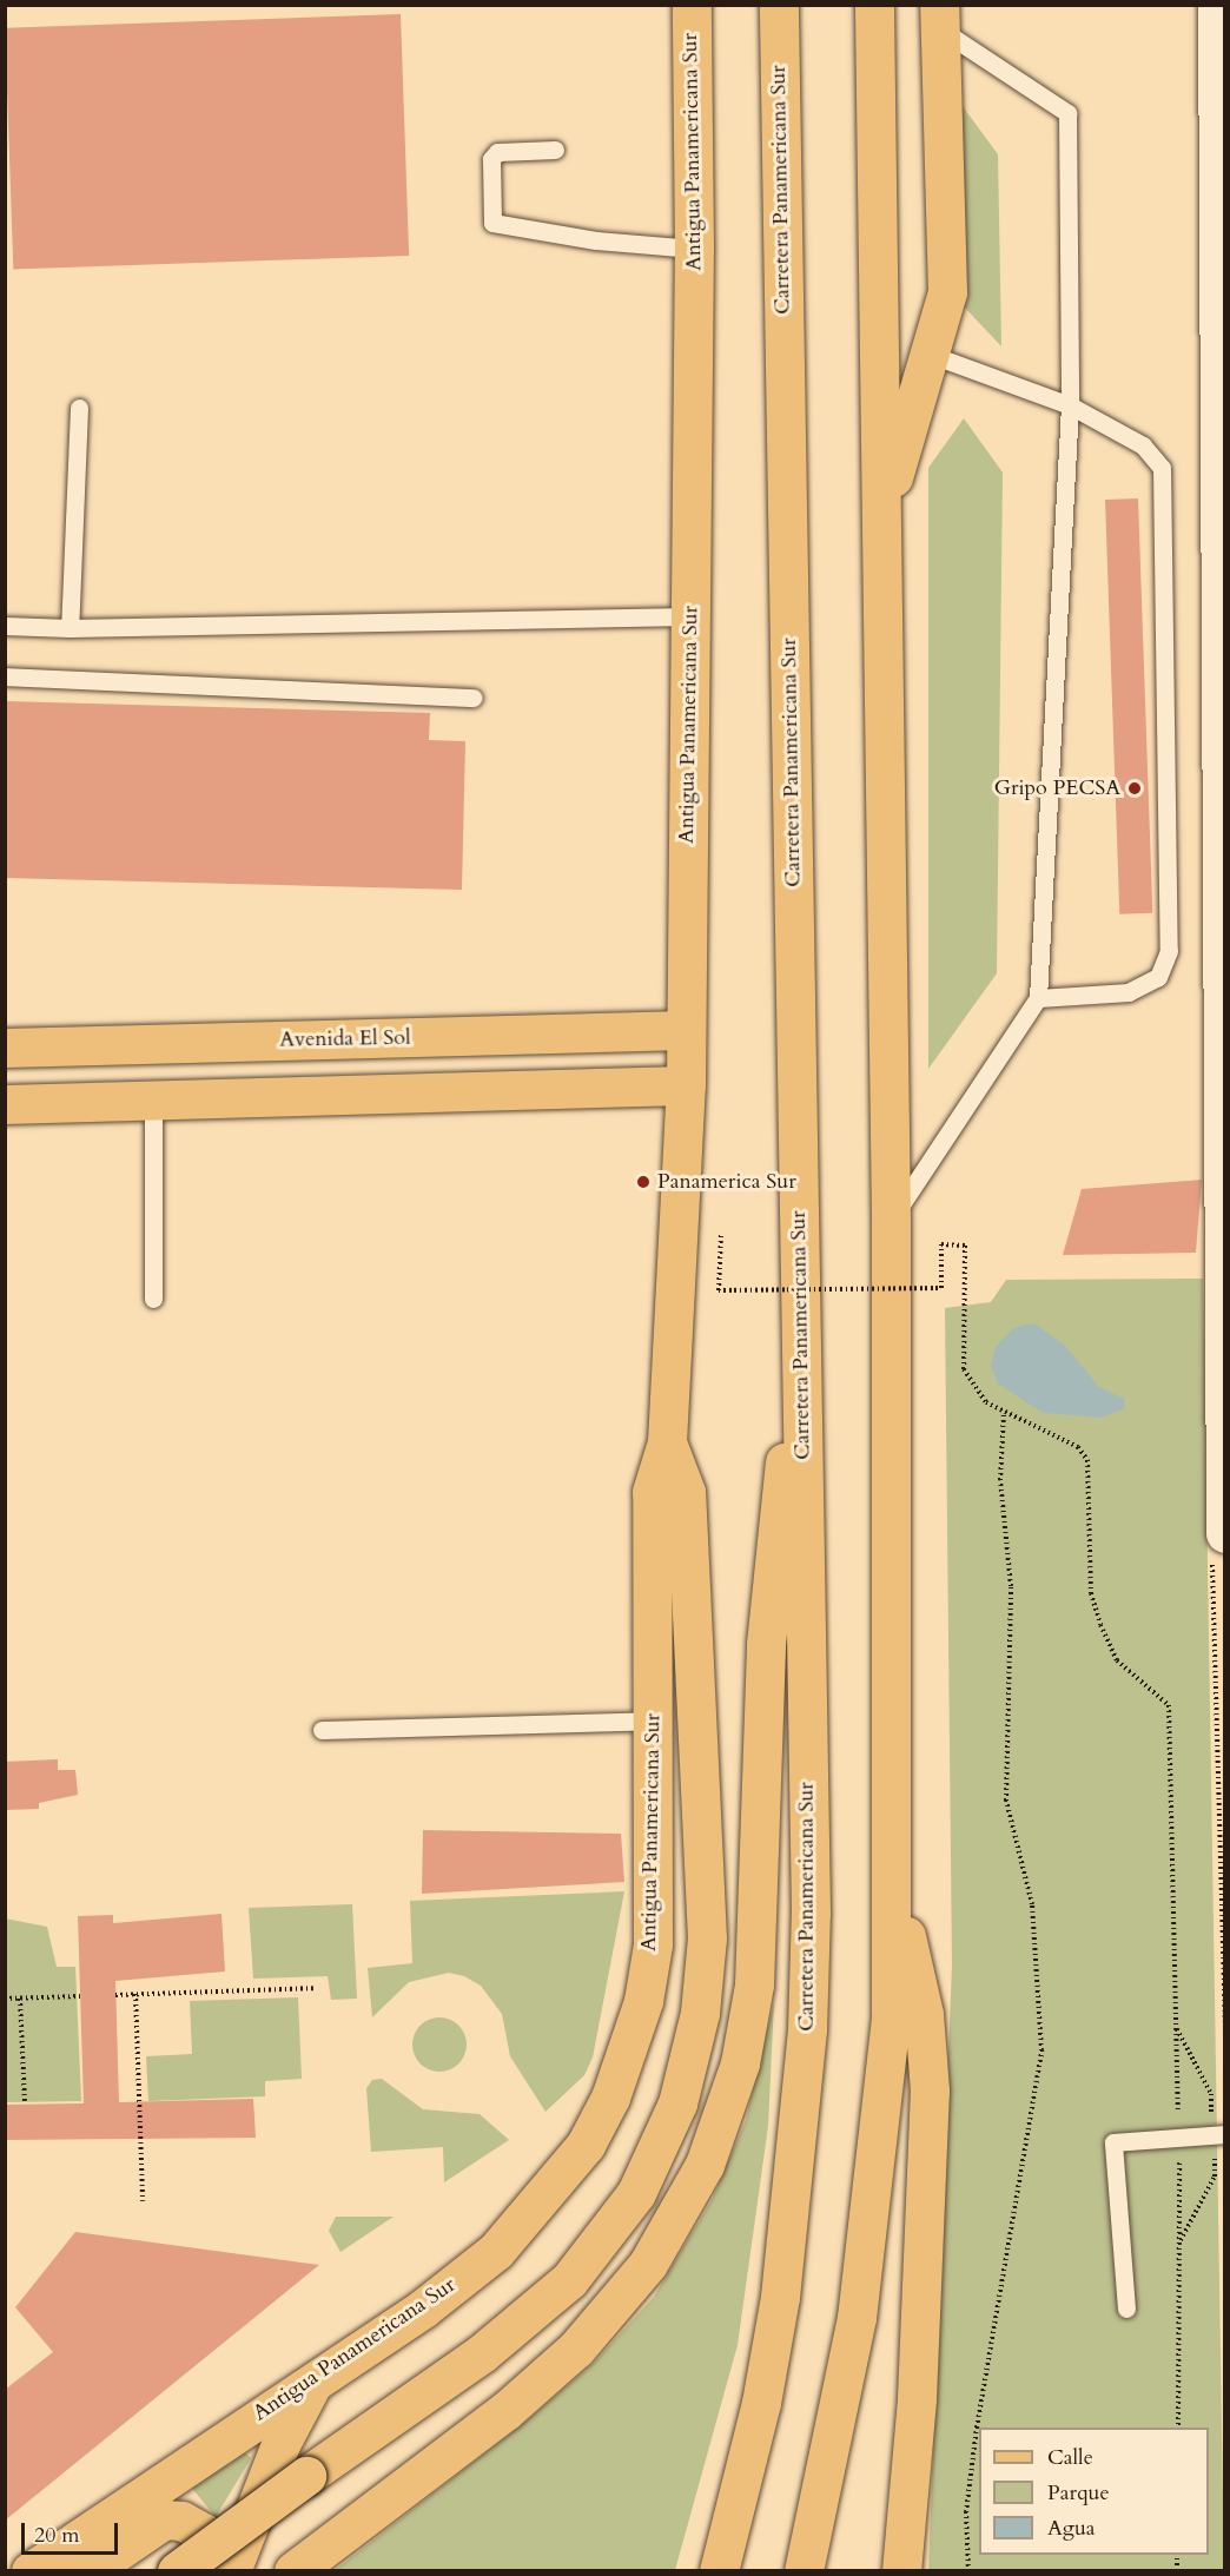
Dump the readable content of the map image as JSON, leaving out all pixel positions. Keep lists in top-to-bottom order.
{
  "streets": {
    "main road": ["Antigua Panamericana Sur", "Carretera Panamericana Sur", "Avenida El Sol"]
  },
  "crossings": [
    ["Antigua Panamericana Sur", "Avenida El Sol"]
  ],
  "places": ["Gripo PECSA", "Panamerica Sur"],
  "legend": ["Calle", "Parque", "Agua"],
  "scale_bar": "20 m"
}
